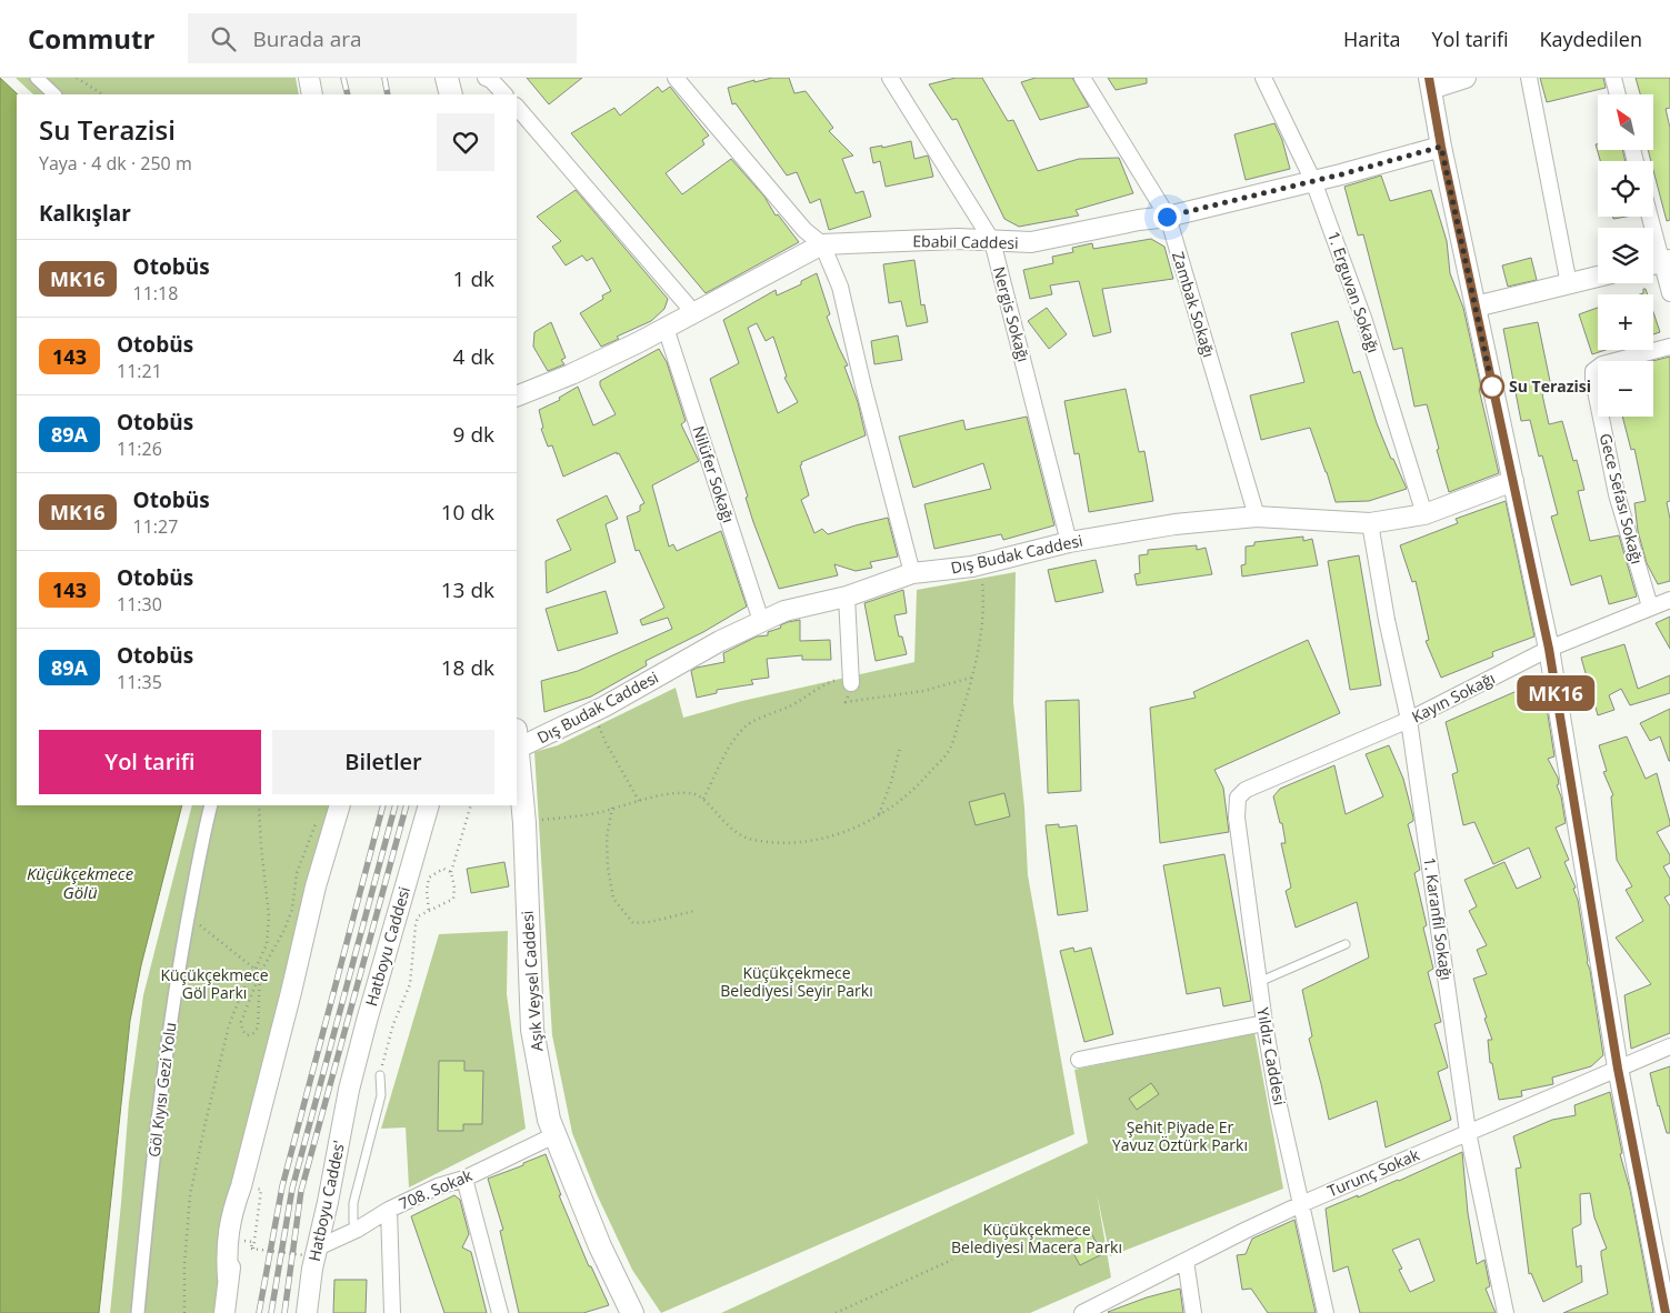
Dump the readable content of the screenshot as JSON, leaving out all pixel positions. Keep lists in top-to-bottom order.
{
  "streets": {
    "main road": ["Aşık Veysel Caddesi"],
    "street": [
      "Ebabil Caddesi",
      "1. Erguvan Sokağı",
      "Zambak Sokağı",
      "Nergis Sokağı",
      "Nilüfer Sokağı",
      "Gece Sefası Sokağı",
      "Dış Budak Caddesi",
      "Kayın Sokağı",
      "1. Karanfil Sokağı",
      "Hatboyu Caddesi",
      "Yıldız Caddesi",
      "Göl Kıyısı Gezi Yolu",
      "Turunç Sokak",
      "708. Sokak",
      "Hatboyu Caddes'"
    ]
  },
  "crossings": [
    ["Ebabil Caddesi", "1. Erguvan Sokağı"],
    ["Ebabil Caddesi", "Zambak Sokağı"],
    ["Ebabil Caddesi", "Nergis Sokağı"],
    ["Ebabil Caddesi", "Nilüfer Sokağı"],
    ["1. Erguvan Sokağı", "Dış Budak Caddesi"],
    ["Zambak Sokağı", "Dış Budak Caddesi"],
    ["Nergis Sokağı", "Dış Budak Caddesi"],
    ["Nilüfer Sokağı", "Dış Budak Caddesi"],
    ["Gece Sefası Sokağı", "Kayın Sokağı"],
    ["Dış Budak Caddesi", "1. Karanfil Sokağı"],
    ["Dış Budak Caddesi", "Aşık Veysel Caddesi"],
    ["Kayın Sokağı", "1. Karanfil Sokağı"],
    ["Kayın Sokağı", "Yıldız Caddesi"],
    ["1. Karanfil Sokağı", "Turunç Sokak"],
    ["Hatboyu Caddesi", "Hatboyu Caddes'"],
    ["Aşık Veysel Caddesi", "708. Sokak"],
    ["Yıldız Caddesi", "Turunç Sokak"],
    ["708. Sokak", "Hatboyu Caddes'"]
  ],
  "water": ["Küçükçekmece Gölü"],
  "parks": [
    "Küçükçekmece Belediyesi Seyir Parkı",
    "Küçükçekmece Göl Parkı",
    "Şehit Piyade Er Yavuz Öztürk Parkı",
    "Küçükçekmece Belediyesi Macera Parkı"
  ],
  "places": ["Su Terazisi"],
  "lines": ["bus line MK16"],
  "north": "top left",
  "page": {
    "header": "Commutr",
    "search": "Burada ara",
    "nav": ["Harita", "Yol tarifi", "Kaydedilen"],
    "on_map": "MK16",
    "map_buttons": ["+", "−"],
    "heading": [
      ["Su Terazisi", "Yaya · 4 dk · 250 m"],
      "Kalkışlar"
    ],
    "list": [
      {
        "mark": "MK16",
        "name": "Otobüs",
        "note": "11:18",
        "value": "1 dk"
      },
      {
        "mark": "143",
        "name": "Otobüs",
        "note": "11:21",
        "value": "4 dk"
      },
      {
        "mark": "89A",
        "name": "Otobüs",
        "note": "11:26",
        "value": "9 dk"
      },
      {
        "mark": "MK16",
        "name": "Otobüs",
        "note": "11:27",
        "value": "10 dk"
      },
      {
        "mark": "143",
        "name": "Otobüs",
        "note": "11:30",
        "value": "13 dk"
      },
      {
        "mark": "89A",
        "name": "Otobüs",
        "note": "11:35",
        "value": "18 dk"
      }
    ],
    "buttons": ["Yol tarifi", "Biletler"]
  }
}
